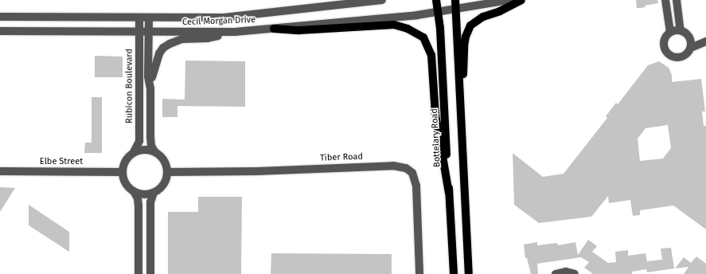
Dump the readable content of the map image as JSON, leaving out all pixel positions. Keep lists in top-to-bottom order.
{
  "streets": {
    "main road": ["Bottelary Road"],
    "street": [
      "Cecil Morgan Drive",
      "Rubicon Boulevard",
      "Tiber Road",
      "Elbe Street"
    ]
  },
  "crossings": [
    ["Cecil Morgan Drive", "Rubicon Boulevard"],
    ["Cecil Morgan Drive", "Bottelary Road"],
    ["Rubicon Boulevard", "Tiber Road"],
    ["Rubicon Boulevard", "Elbe Street"],
    ["Tiber Road", "Elbe Street"]
  ]
}
